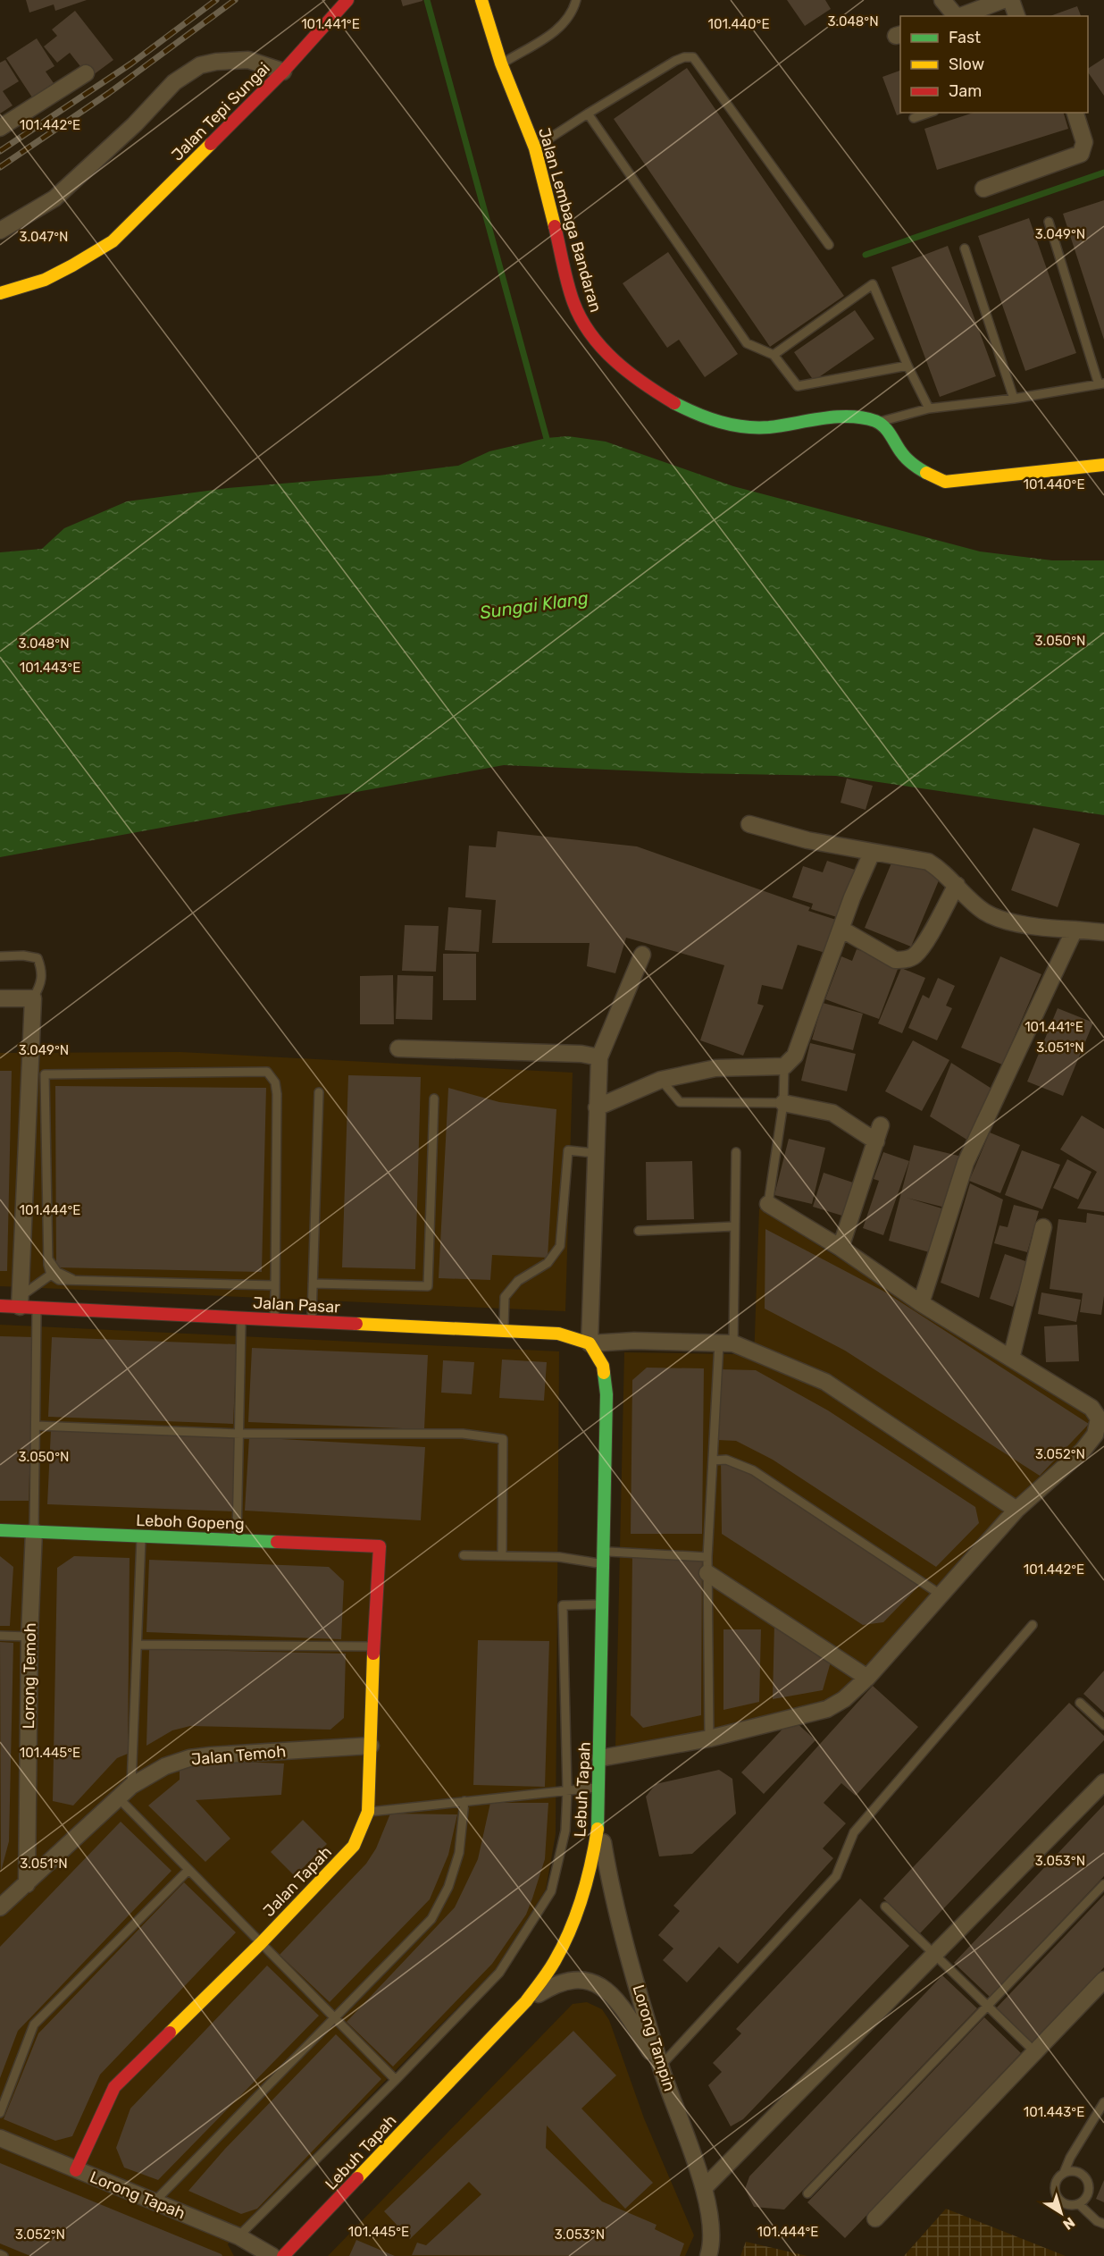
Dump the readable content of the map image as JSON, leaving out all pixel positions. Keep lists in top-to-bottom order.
{
  "streets": {
    "main road": [
      "Jalan Tepi Sungai",
      "Jalan Lembaga Bandaran",
      "Jalan Pasar",
      "Leboh Gopeng",
      "Lebuh Tapah",
      "Jalan Tapah"
    ],
    "street": [
      "Lorong Temoh",
      "Jalan Temoh",
      "Lorong Tampin",
      "Lorong Tapah"
    ]
  },
  "crossings": [
    ["Jalan Pasar", "Lebuh Tapah"],
    ["Leboh Gopeng", "Lorong Temoh"],
    ["Leboh Gopeng", "Jalan Tapah"],
    ["Lorong Temoh", "Jalan Temoh"],
    ["Jalan Temoh", "Jalan Tapah"],
    ["Lebuh Tapah", "Lorong Tampin"],
    ["Jalan Tapah", "Lorong Tapah"]
  ],
  "water": ["Sungai Klang"],
  "legend": ["Fast", "Slow", "Jam"],
  "north": "bottom right",
  "coordinates": [
    "3.048°N",
    "101.441°E",
    "101.440°E",
    "101.442°E",
    "3.049°N",
    "3.047°N",
    "3.050°N",
    "101.443°E",
    "3.051°N",
    "101.444°E",
    "3.052°N",
    "101.445°E",
    "3.053°N"
  ]
}
